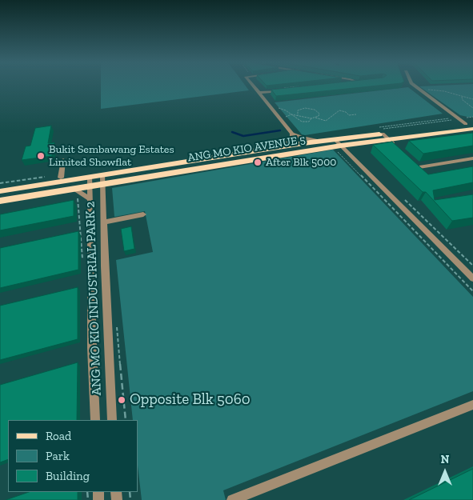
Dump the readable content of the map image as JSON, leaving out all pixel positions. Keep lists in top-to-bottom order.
{
  "streets": {
    "main road": ["ANG MO KIO AVENUE 5"],
    "street": ["ANG MO KIO INDUSTRIAL PARK 2"]
  },
  "crossings": [
    ["ANG MO KIO AVENUE 5", "ANG MO KIO INDUSTRIAL PARK 2"]
  ],
  "places": ["Bukit Sembawang Estates Limited Showflat", "After Blk 5000", "Opposite Blk 5060"],
  "legend": ["Road", "Park", "Building"],
  "north": "top"
}
